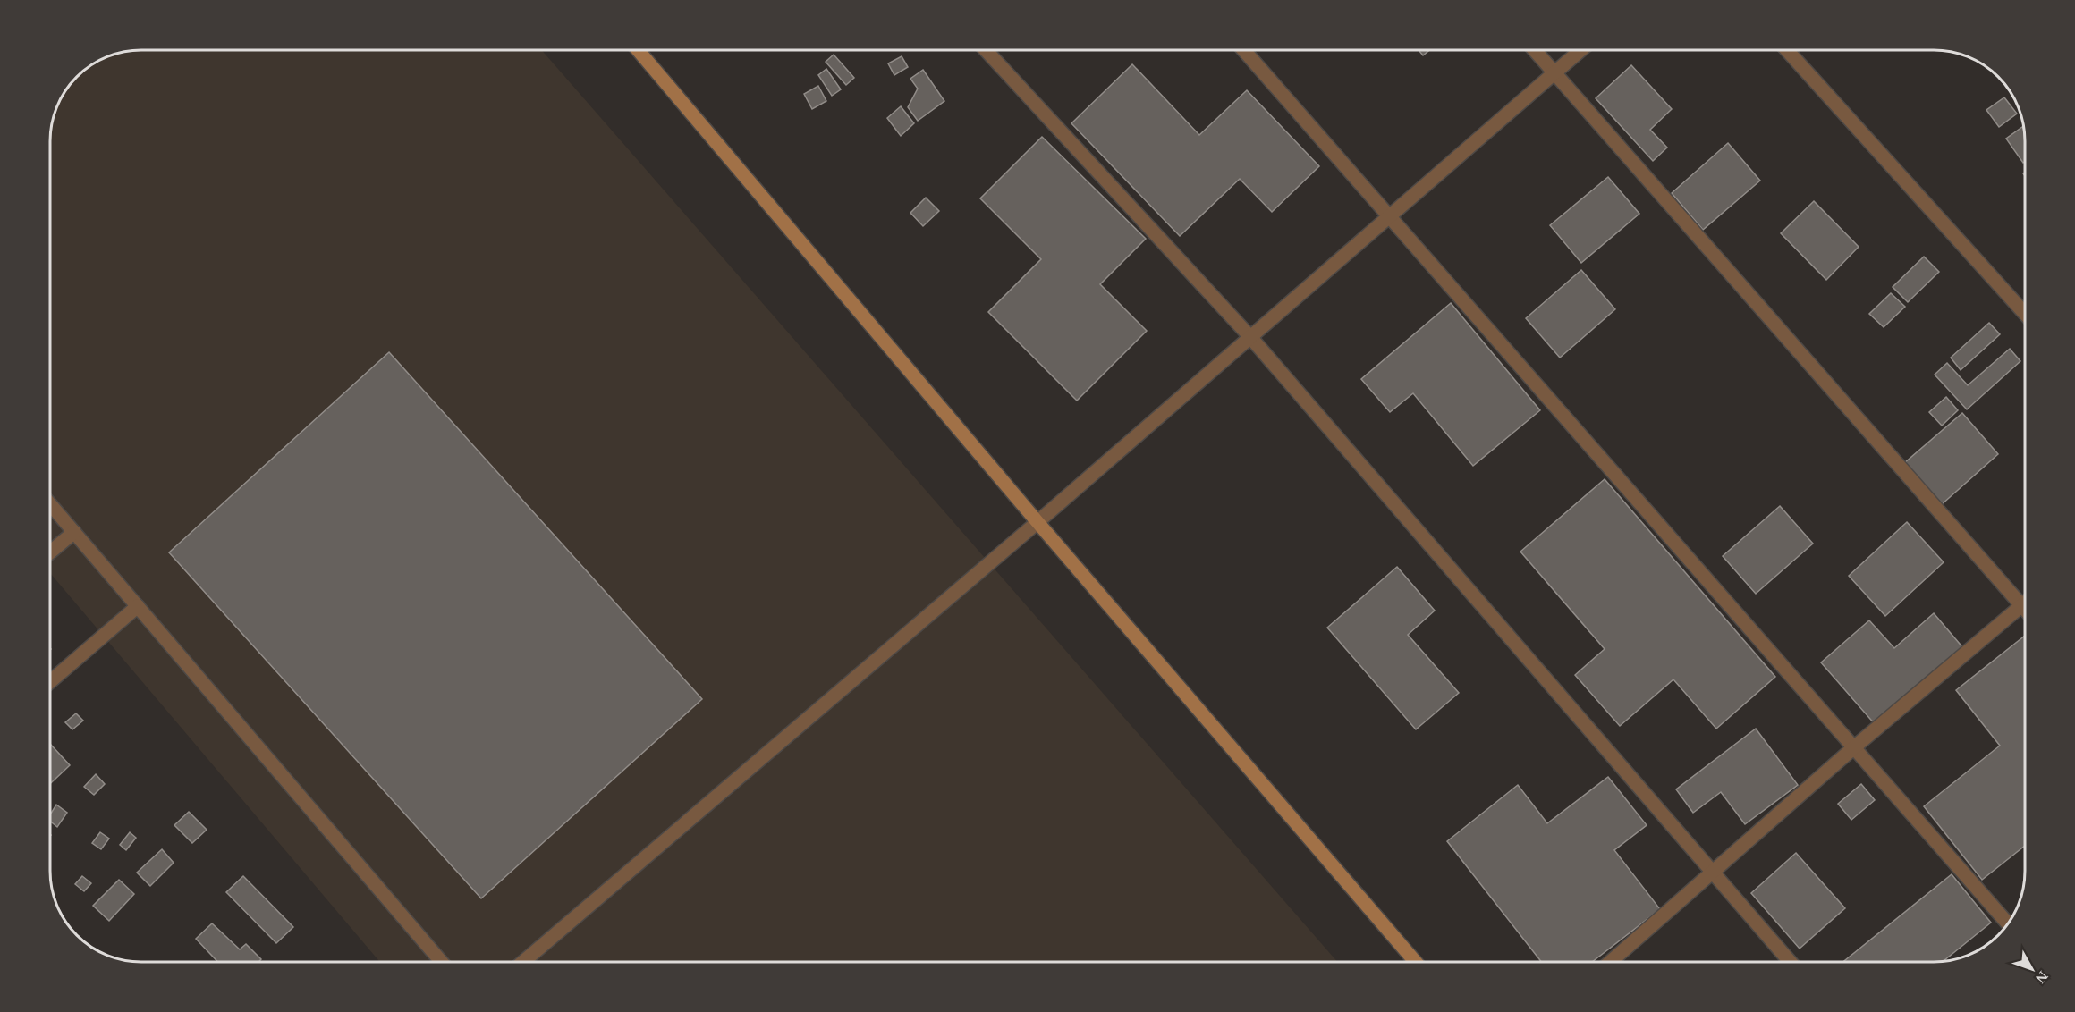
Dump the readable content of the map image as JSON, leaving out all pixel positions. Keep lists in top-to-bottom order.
{
  "north": "bottom right"
}
